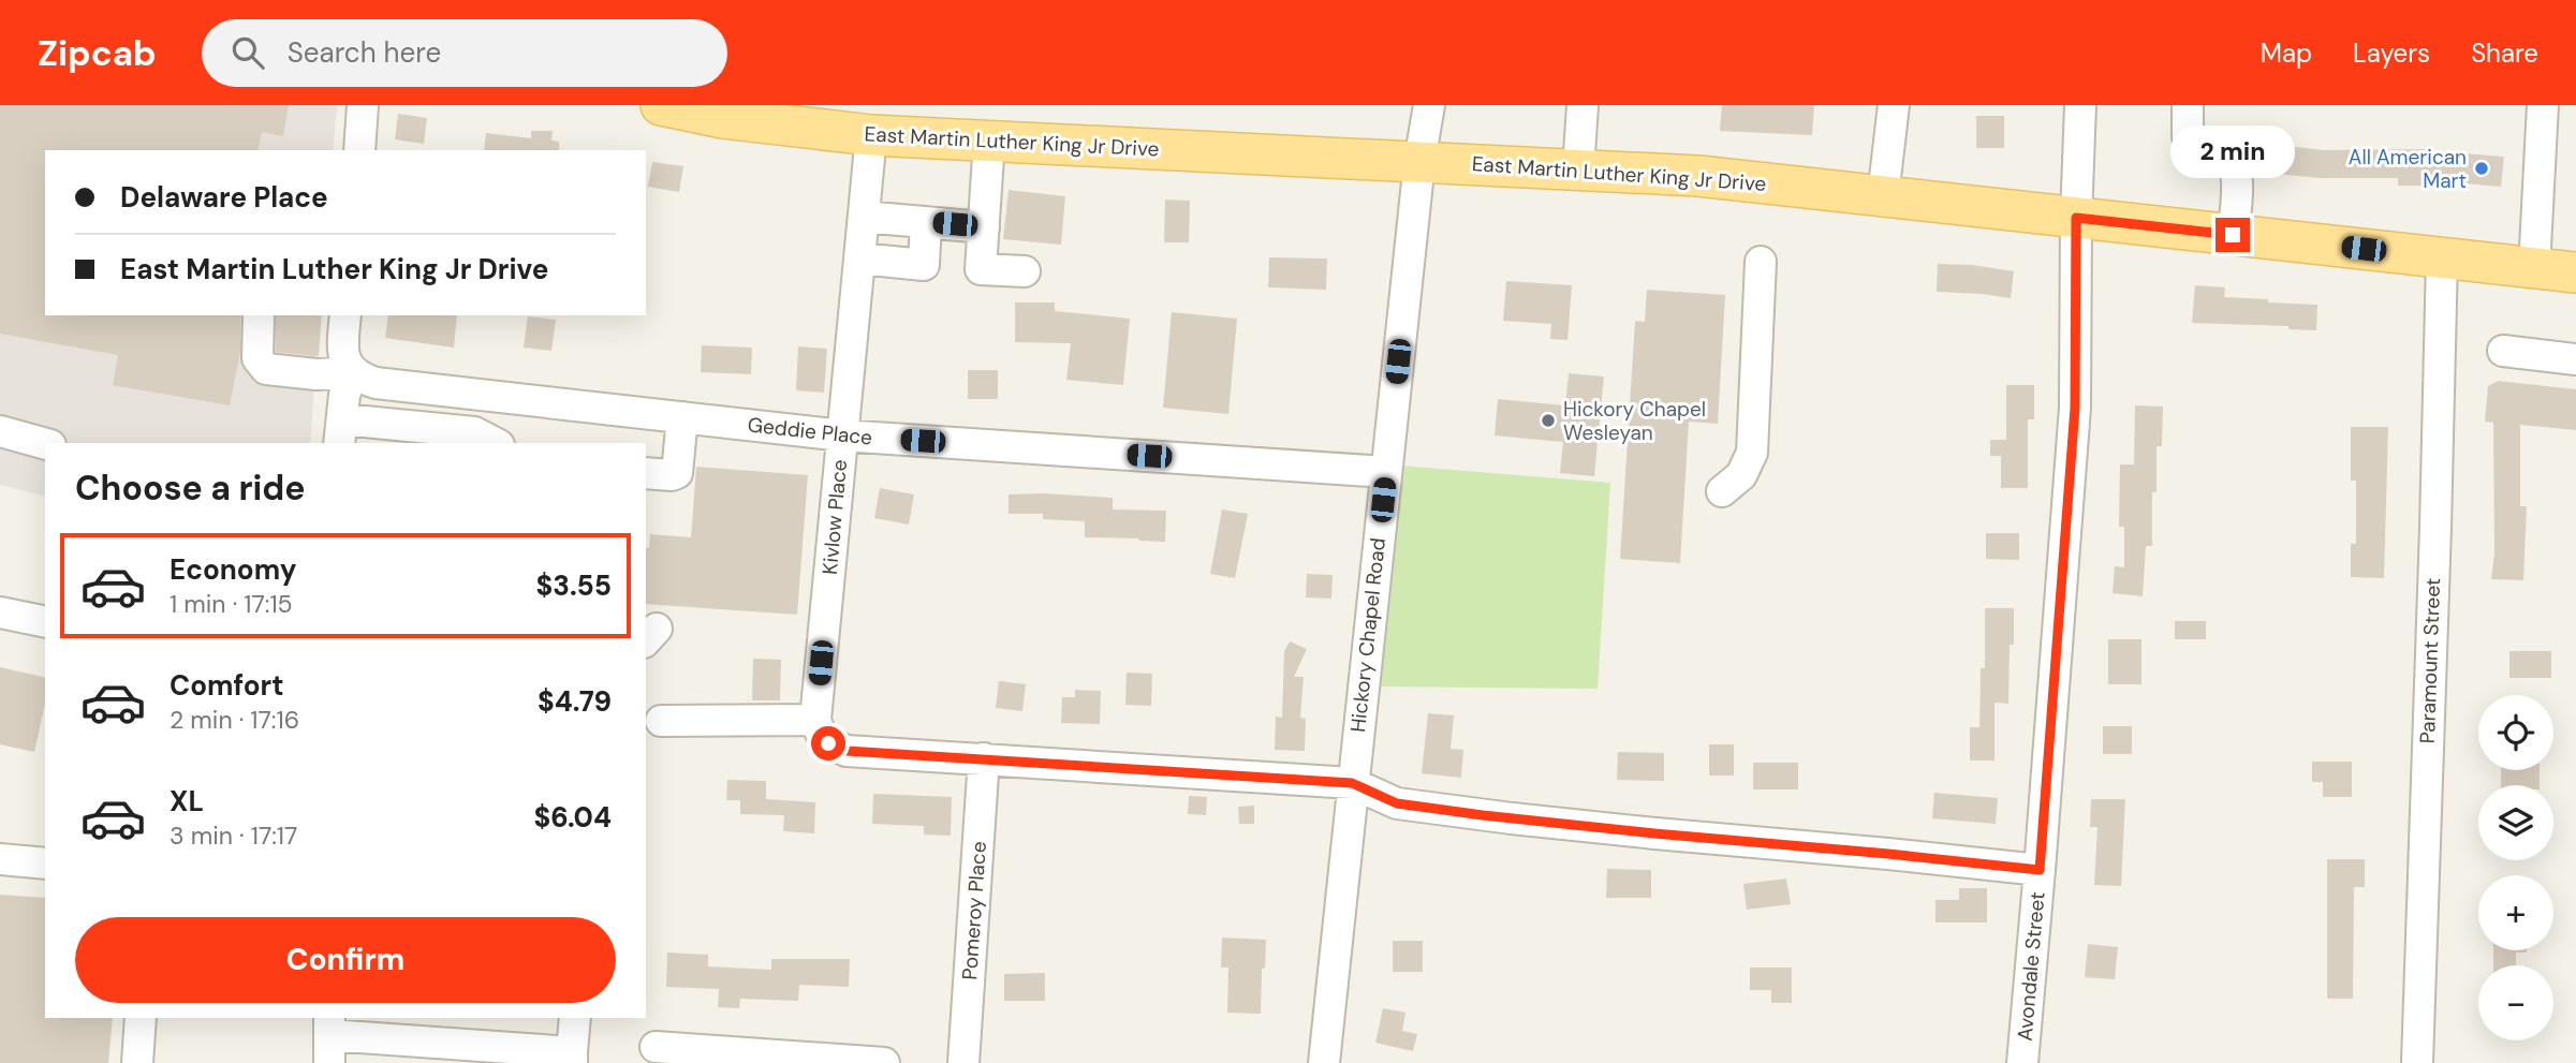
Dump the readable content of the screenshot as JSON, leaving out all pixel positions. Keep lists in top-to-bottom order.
{
  "streets": {
    "main road": ["East Martin Luther King Jr Drive"],
    "street": [
      "Geddie Place",
      "Kivlow Place",
      "Hickory Chapel Road",
      "Paramount Street",
      "Pomeroy Place",
      "Avondale Street"
    ]
  },
  "crossings": [
    ["East Martin Luther King Jr Drive", "Kivlow Place"],
    ["East Martin Luther King Jr Drive", "Hickory Chapel Road"],
    ["East Martin Luther King Jr Drive", "Paramount Street"],
    ["East Martin Luther King Jr Drive", "Avondale Street"],
    ["Geddie Place", "Kivlow Place"],
    ["Geddie Place", "Hickory Chapel Road"]
  ],
  "places": ["All American Mart", "Hickory Chapel Wesleyan"],
  "page": {
    "header": "Zipcab",
    "search": "Search here",
    "nav": ["Map", "Layers", "Share"],
    "bubble": "2 min",
    "banner": ["Delaware Place", "East Martin Luther King Jr Drive"],
    "heading": "Choose a ride",
    "list": [
      {
        "name": "Economy",
        "note": "1 min · 17:15",
        "value": "$3.55"
      },
      {
        "name": "Comfort",
        "note": "2 min · 17:16",
        "value": "$4.79"
      },
      {
        "name": "XL",
        "note": "3 min · 17:17",
        "value": "$6.04"
      }
    ],
    "map_buttons": ["+", "−"],
    "buttons": "Confirm"
  }
}
